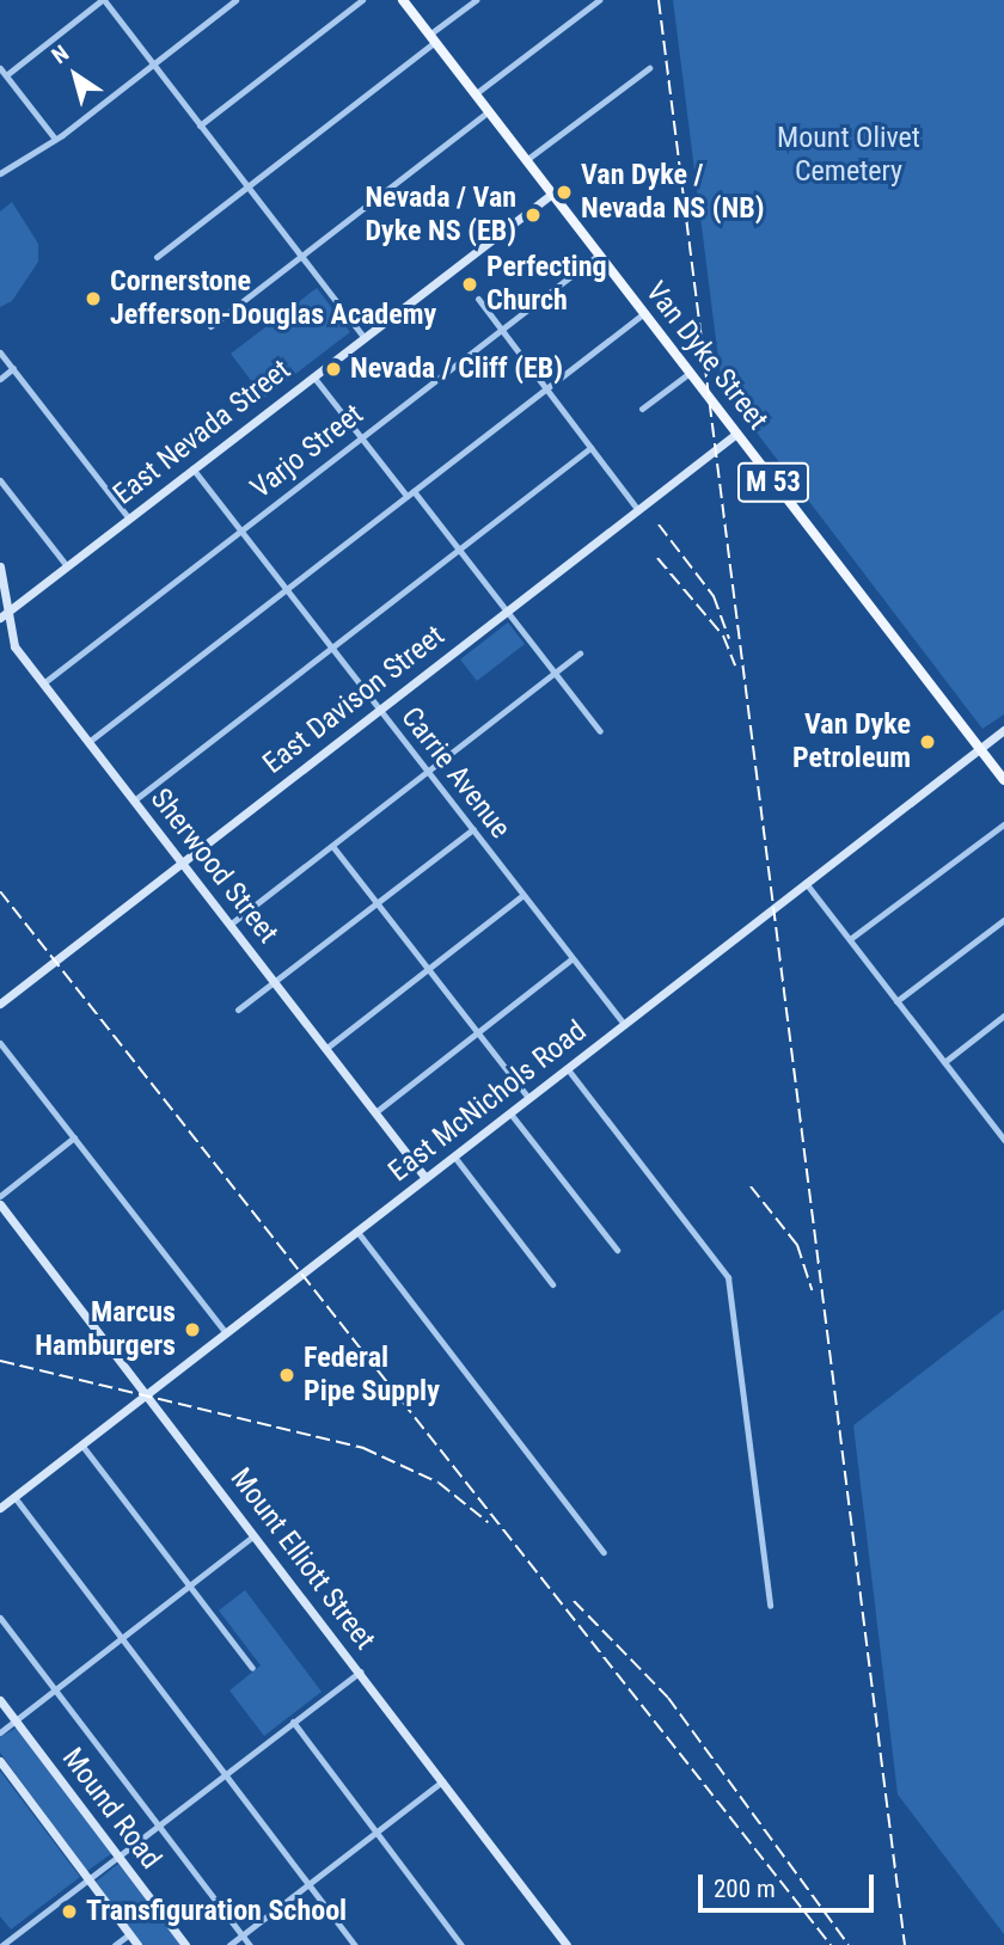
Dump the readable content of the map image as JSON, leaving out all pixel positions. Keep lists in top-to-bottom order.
{
  "streets": {
    "main road": [
      "Van Dyke Street",
      "East Nevada Street",
      "M 53",
      "East Davison Street",
      "Sherwood Street",
      "East McNichols Road",
      "Mount Elliott Street",
      "Mound Road"
    ],
    "street": ["Varjo Street", "Carrie Avenue"]
  },
  "crossings": [
    ["Van Dyke Street", "East Nevada Street"],
    ["Van Dyke Street", "Varjo Street"],
    ["Van Dyke Street", "East Davison Street"],
    ["Van Dyke Street", "East McNichols Road"],
    ["East Nevada Street", "Carrie Avenue"],
    ["East Nevada Street", "Sherwood Street"],
    ["Varjo Street", "Carrie Avenue"],
    ["Varjo Street", "Sherwood Street"],
    ["East Davison Street", "Carrie Avenue"],
    ["East Davison Street", "Sherwood Street"],
    ["Carrie Avenue", "East McNichols Road"],
    ["Sherwood Street", "East McNichols Road"],
    ["East McNichols Road", "Mount Elliott Street"]
  ],
  "parks": ["Mount Olivet Cemetery"],
  "places": [
    "Van Dyke / Nevada NS (NB)",
    "Nevada / Van Dyke NS (EB)",
    "Perfecting Church",
    "Cornerstone Jefferson-Douglas Academy",
    "Nevada / Cliff (EB)",
    "Van Dyke Petroleum",
    "Marcus Hamburgers",
    "Federal Pipe Supply",
    "Transfiguration School"
  ],
  "scale_bar": "200 m",
  "north": "top left"
}
